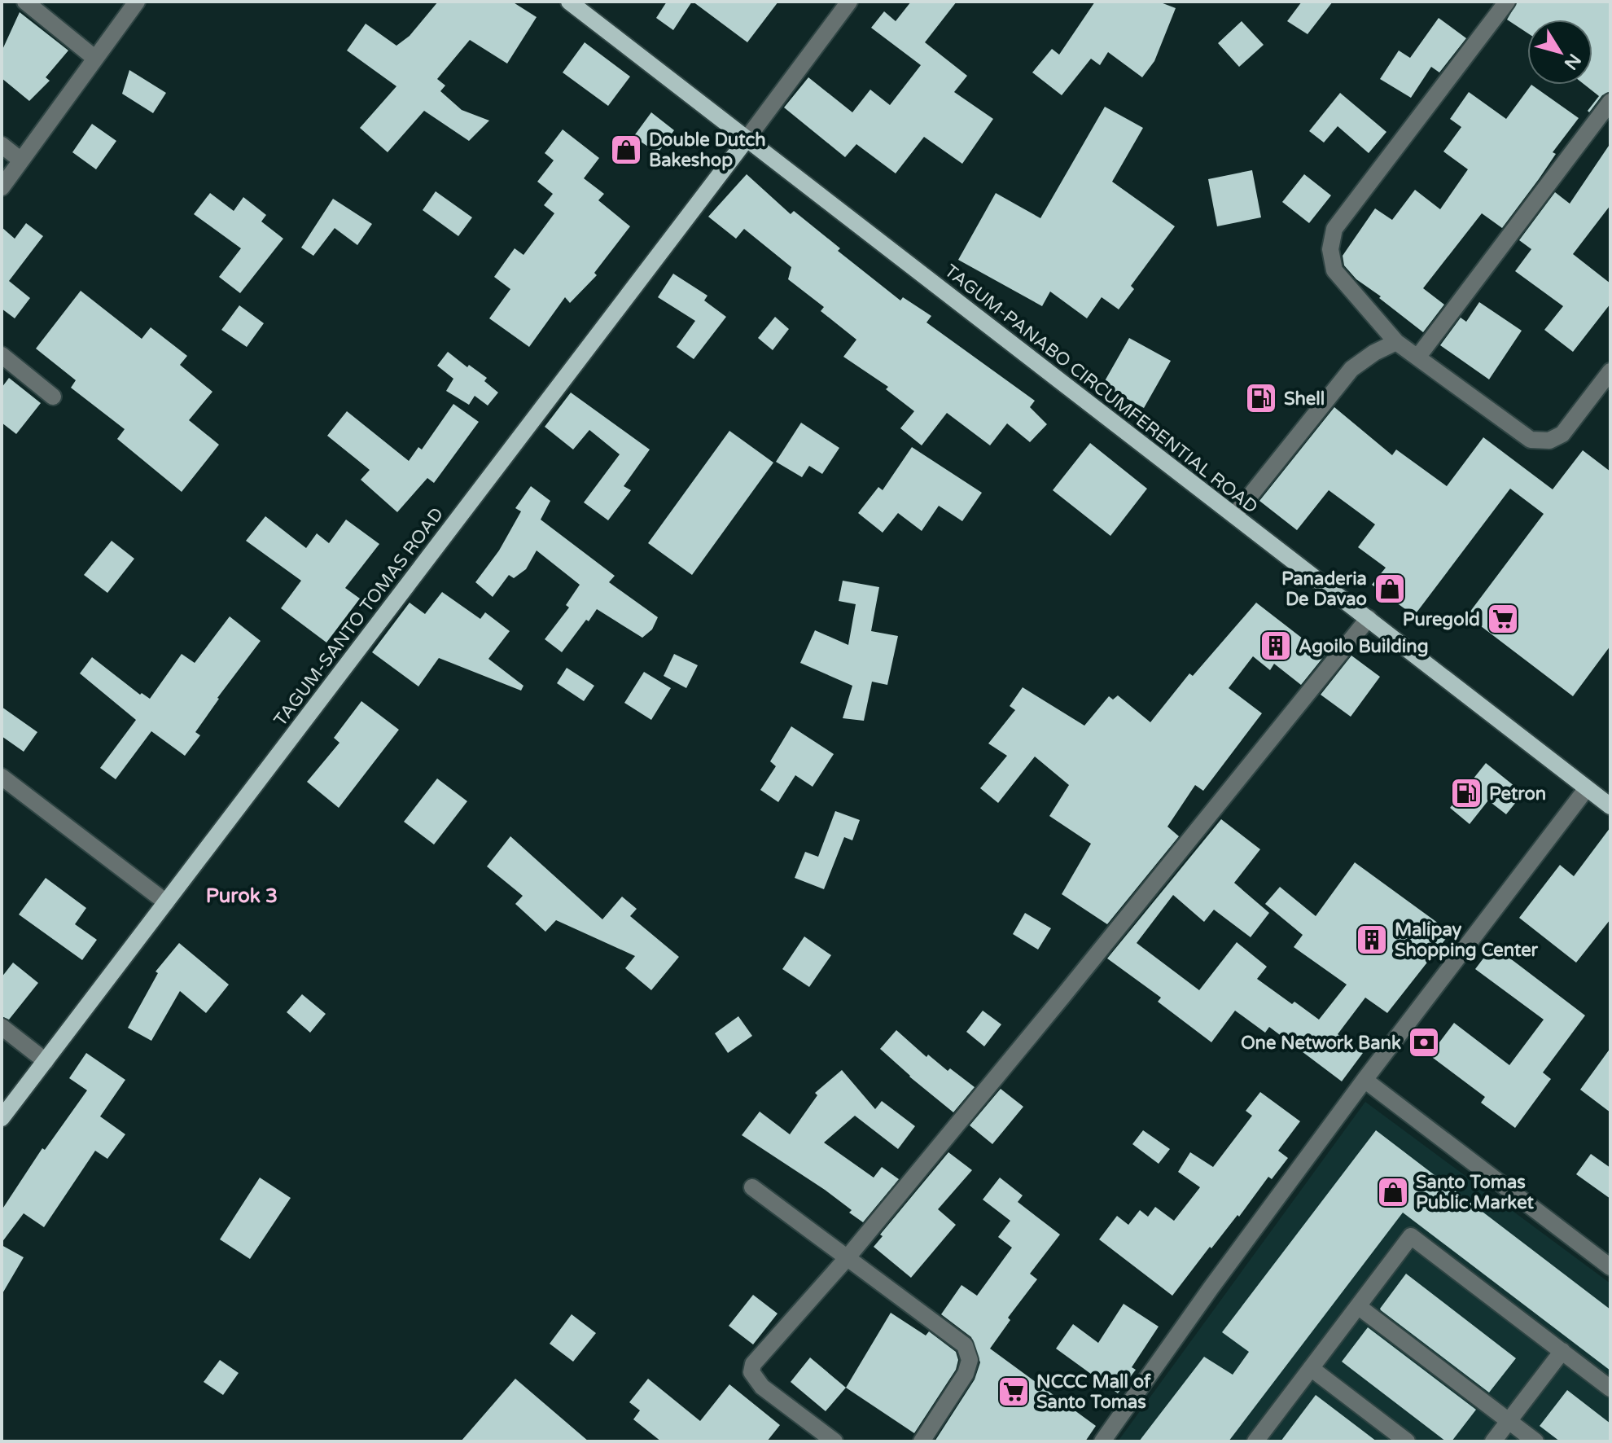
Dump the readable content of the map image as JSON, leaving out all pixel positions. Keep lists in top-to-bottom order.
{
  "streets": {
    "main road": ["TAGUM-PANABO CIRCUMFERENTIAL ROAD", "TAGUM-SANTO TOMAS ROAD"]
  },
  "crossings": [
    ["TAGUM-PANABO CIRCUMFERENTIAL ROAD", "TAGUM-SANTO TOMAS ROAD"]
  ],
  "districts": ["Purok 3"],
  "places": {
    "shop": ["Double Dutch Bakeshop", "Panaderia De Davao", "Santo Tomas Public Market"],
    "fuel station": ["Shell", "Petron"],
    "supermarket": ["Puregold", "NCCC Mall of Santo Tomas"],
    "building": ["Agoilo Building", "Malipay Shopping Center"],
    "bank": ["One Network Bank"]
  },
  "north": "bottom right"
}
